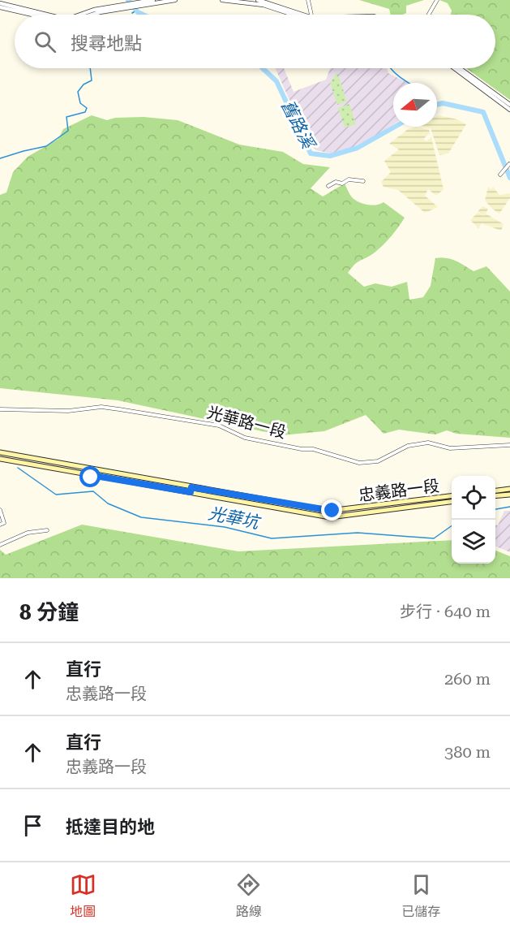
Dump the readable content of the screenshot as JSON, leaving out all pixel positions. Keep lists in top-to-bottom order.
{
  "streets": {
    "main road": ["忠義路一段"],
    "street": ["光華路一段"]
  },
  "water": ["舊路溪", "光華坑"],
  "north": "left",
  "page": {
    "search": "搜尋地點",
    "heading": ["8 分鐘", "步行 · 640 m"],
    "list": [
      ["直行", "忠義路一段", "260 m"],
      ["直行", "忠義路一段", "380 m"],
      "抵達目的地"
    ],
    "nav": ["地圖", "路線", "已儲存"]
  }
}
